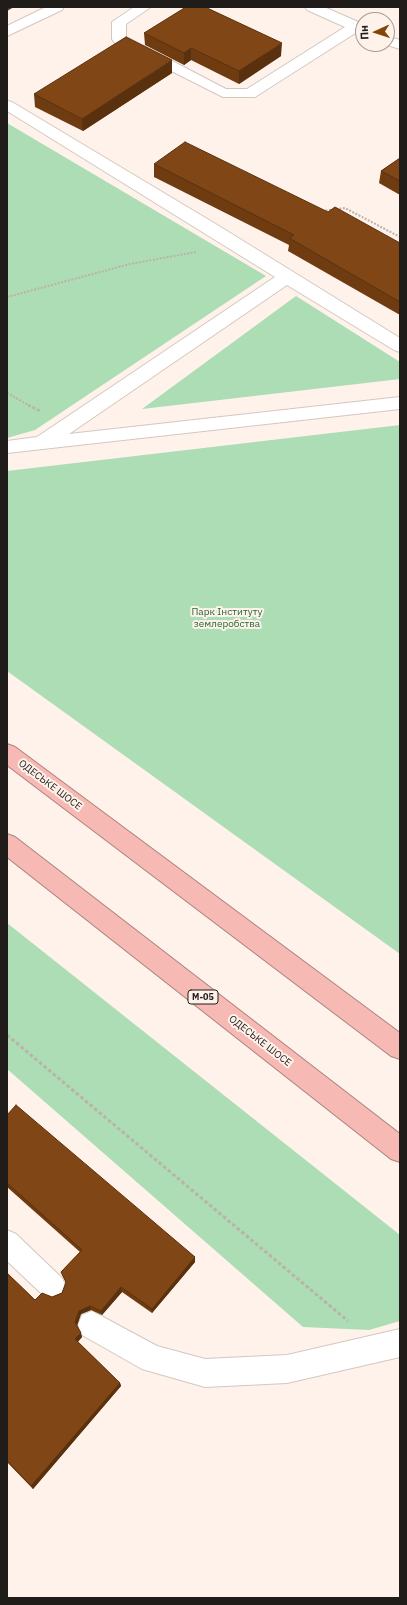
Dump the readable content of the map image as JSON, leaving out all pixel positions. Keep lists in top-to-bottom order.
{
  "streets": {
    "highway": ["ОДЕСЬКЕ ШОСЕ", "М-05"]
  },
  "parks": ["Парк Інституту землеробства"],
  "north": "left"
}
